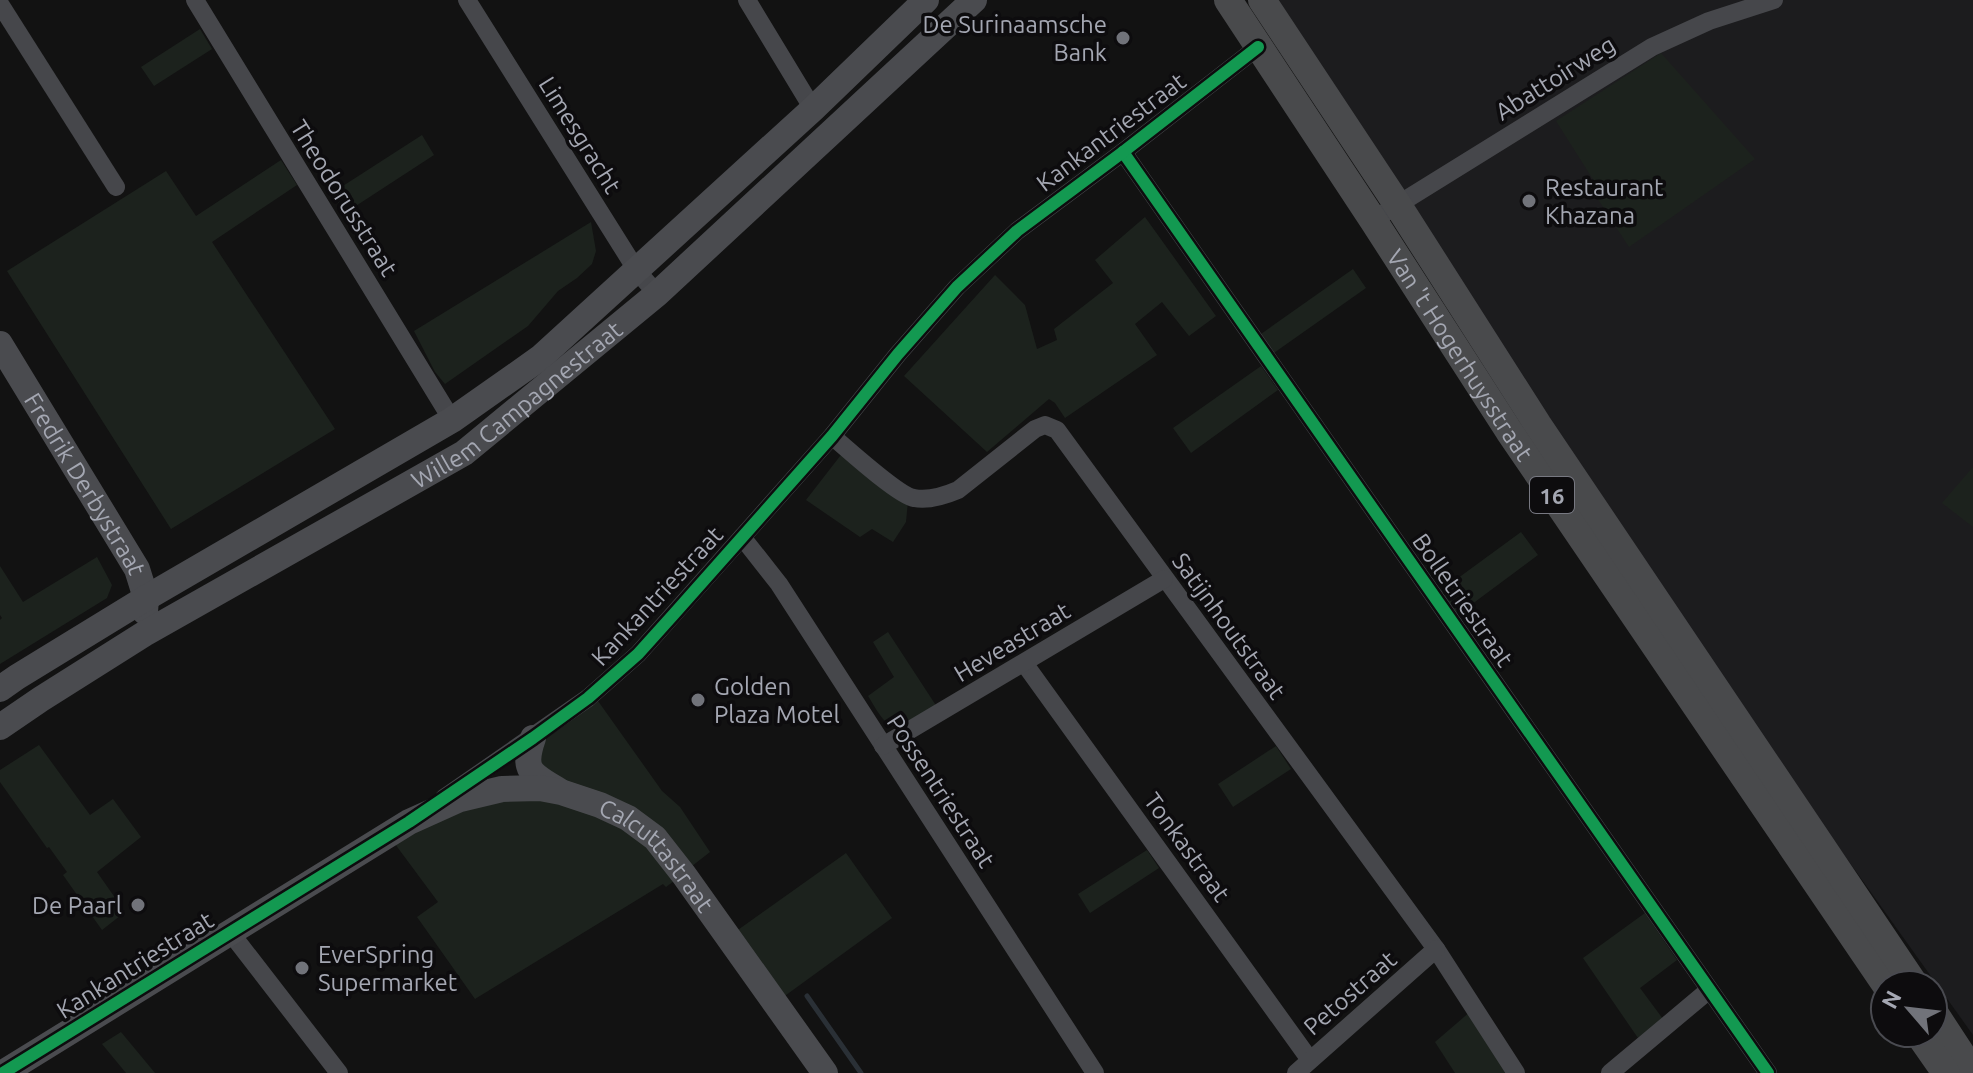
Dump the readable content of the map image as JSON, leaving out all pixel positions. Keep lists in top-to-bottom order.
{
  "streets": {
    "main road": [
      "Kankantriestraat",
      "Van 't Hogerhuysstraat",
      "Willem Campagnestraat",
      "Fredrik Derbystraat",
      "16",
      "Calcuttastraat"
    ],
    "street": [
      "Abattoirweg",
      "Limesgracht",
      "Theodorusstraat",
      "Bolletriestraat",
      "Satijnhoutstraat",
      "Heveastraat",
      "Possentriestraat",
      "Tonkastraat",
      "Petostraat"
    ]
  },
  "crossings": [
    ["Abattoirweg", "Van 't Hogerhuysstraat"],
    ["Kankantriestraat", "Van 't Hogerhuysstraat"],
    ["Kankantriestraat", "Bolletriestraat"],
    ["Kankantriestraat", "Satijnhoutstraat"],
    ["Kankantriestraat", "Possentriestraat"],
    ["Kankantriestraat", "Calcuttastraat"],
    ["Limesgracht", "Willem Campagnestraat"],
    ["Theodorusstraat", "Willem Campagnestraat"],
    ["Willem Campagnestraat", "Fredrik Derbystraat"],
    ["Satijnhoutstraat", "Heveastraat"],
    ["Satijnhoutstraat", "Petostraat"],
    ["Heveastraat", "Possentriestraat"],
    ["Heveastraat", "Tonkastraat"],
    ["Tonkastraat", "Petostraat"]
  ],
  "places": [
    "De Surinaamsche Bank",
    "Restaurant Khazana",
    "Golden Plaza Motel",
    "De Paarl",
    "EverSpring Supermarket"
  ],
  "north": "top left"
}
